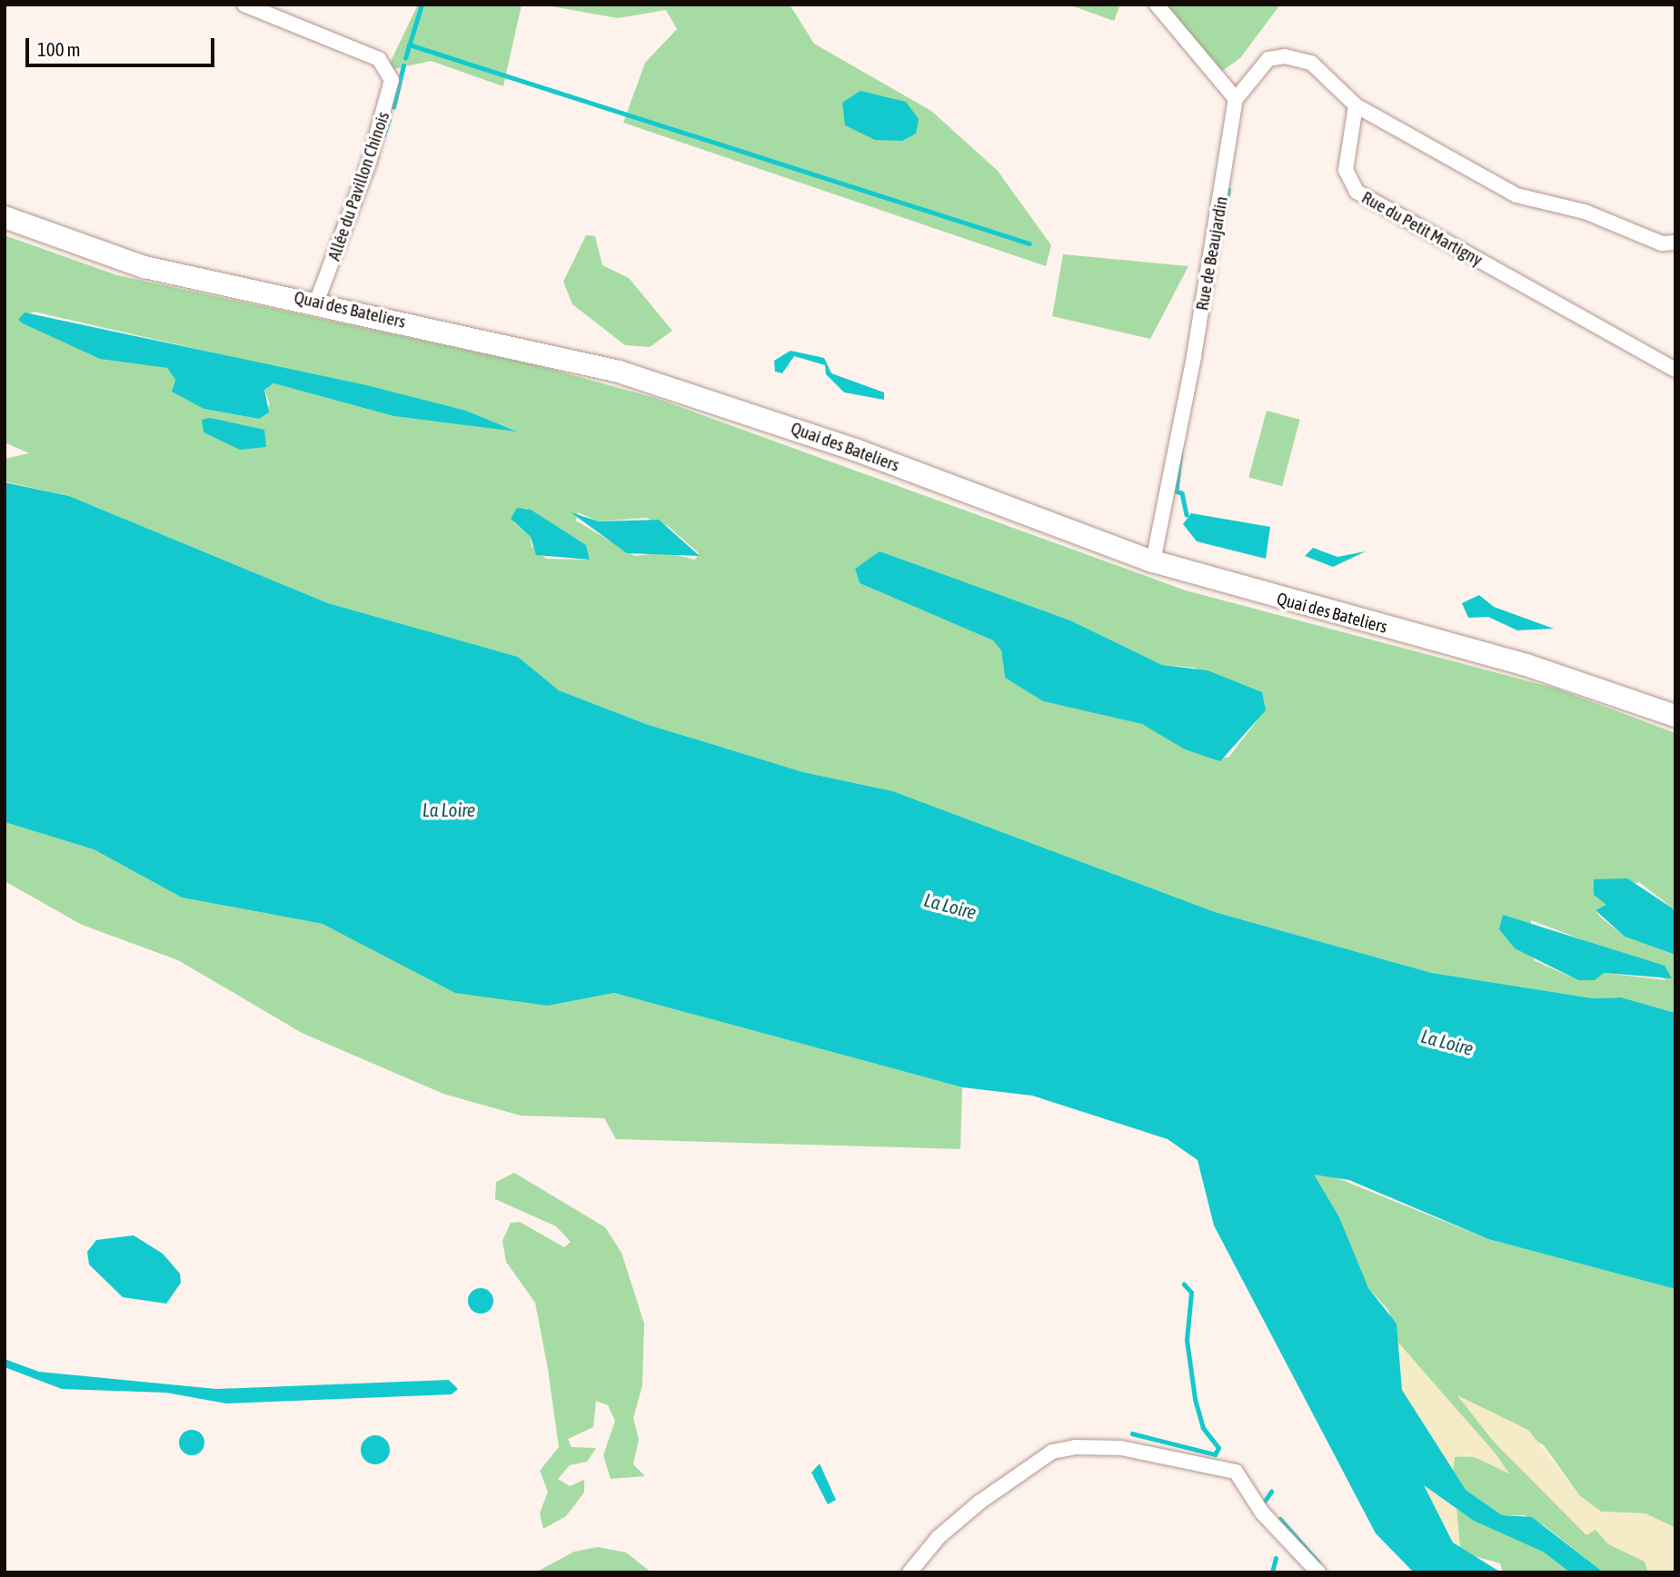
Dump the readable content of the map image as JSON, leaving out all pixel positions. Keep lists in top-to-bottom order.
{
  "streets": {
    "main road": ["Quai des Bateliers"],
    "street": ["Allée du Pavillon Chinois", "Rue du Petit Martigny", "Rue de Beaujardin"]
  },
  "crossings": [
    ["Allée du Pavillon Chinois", "Quai des Bateliers"],
    ["Rue de Beaujardin", "Quai des Bateliers"]
  ],
  "water": ["La Loire"],
  "scale_bar": "100 m"
}
